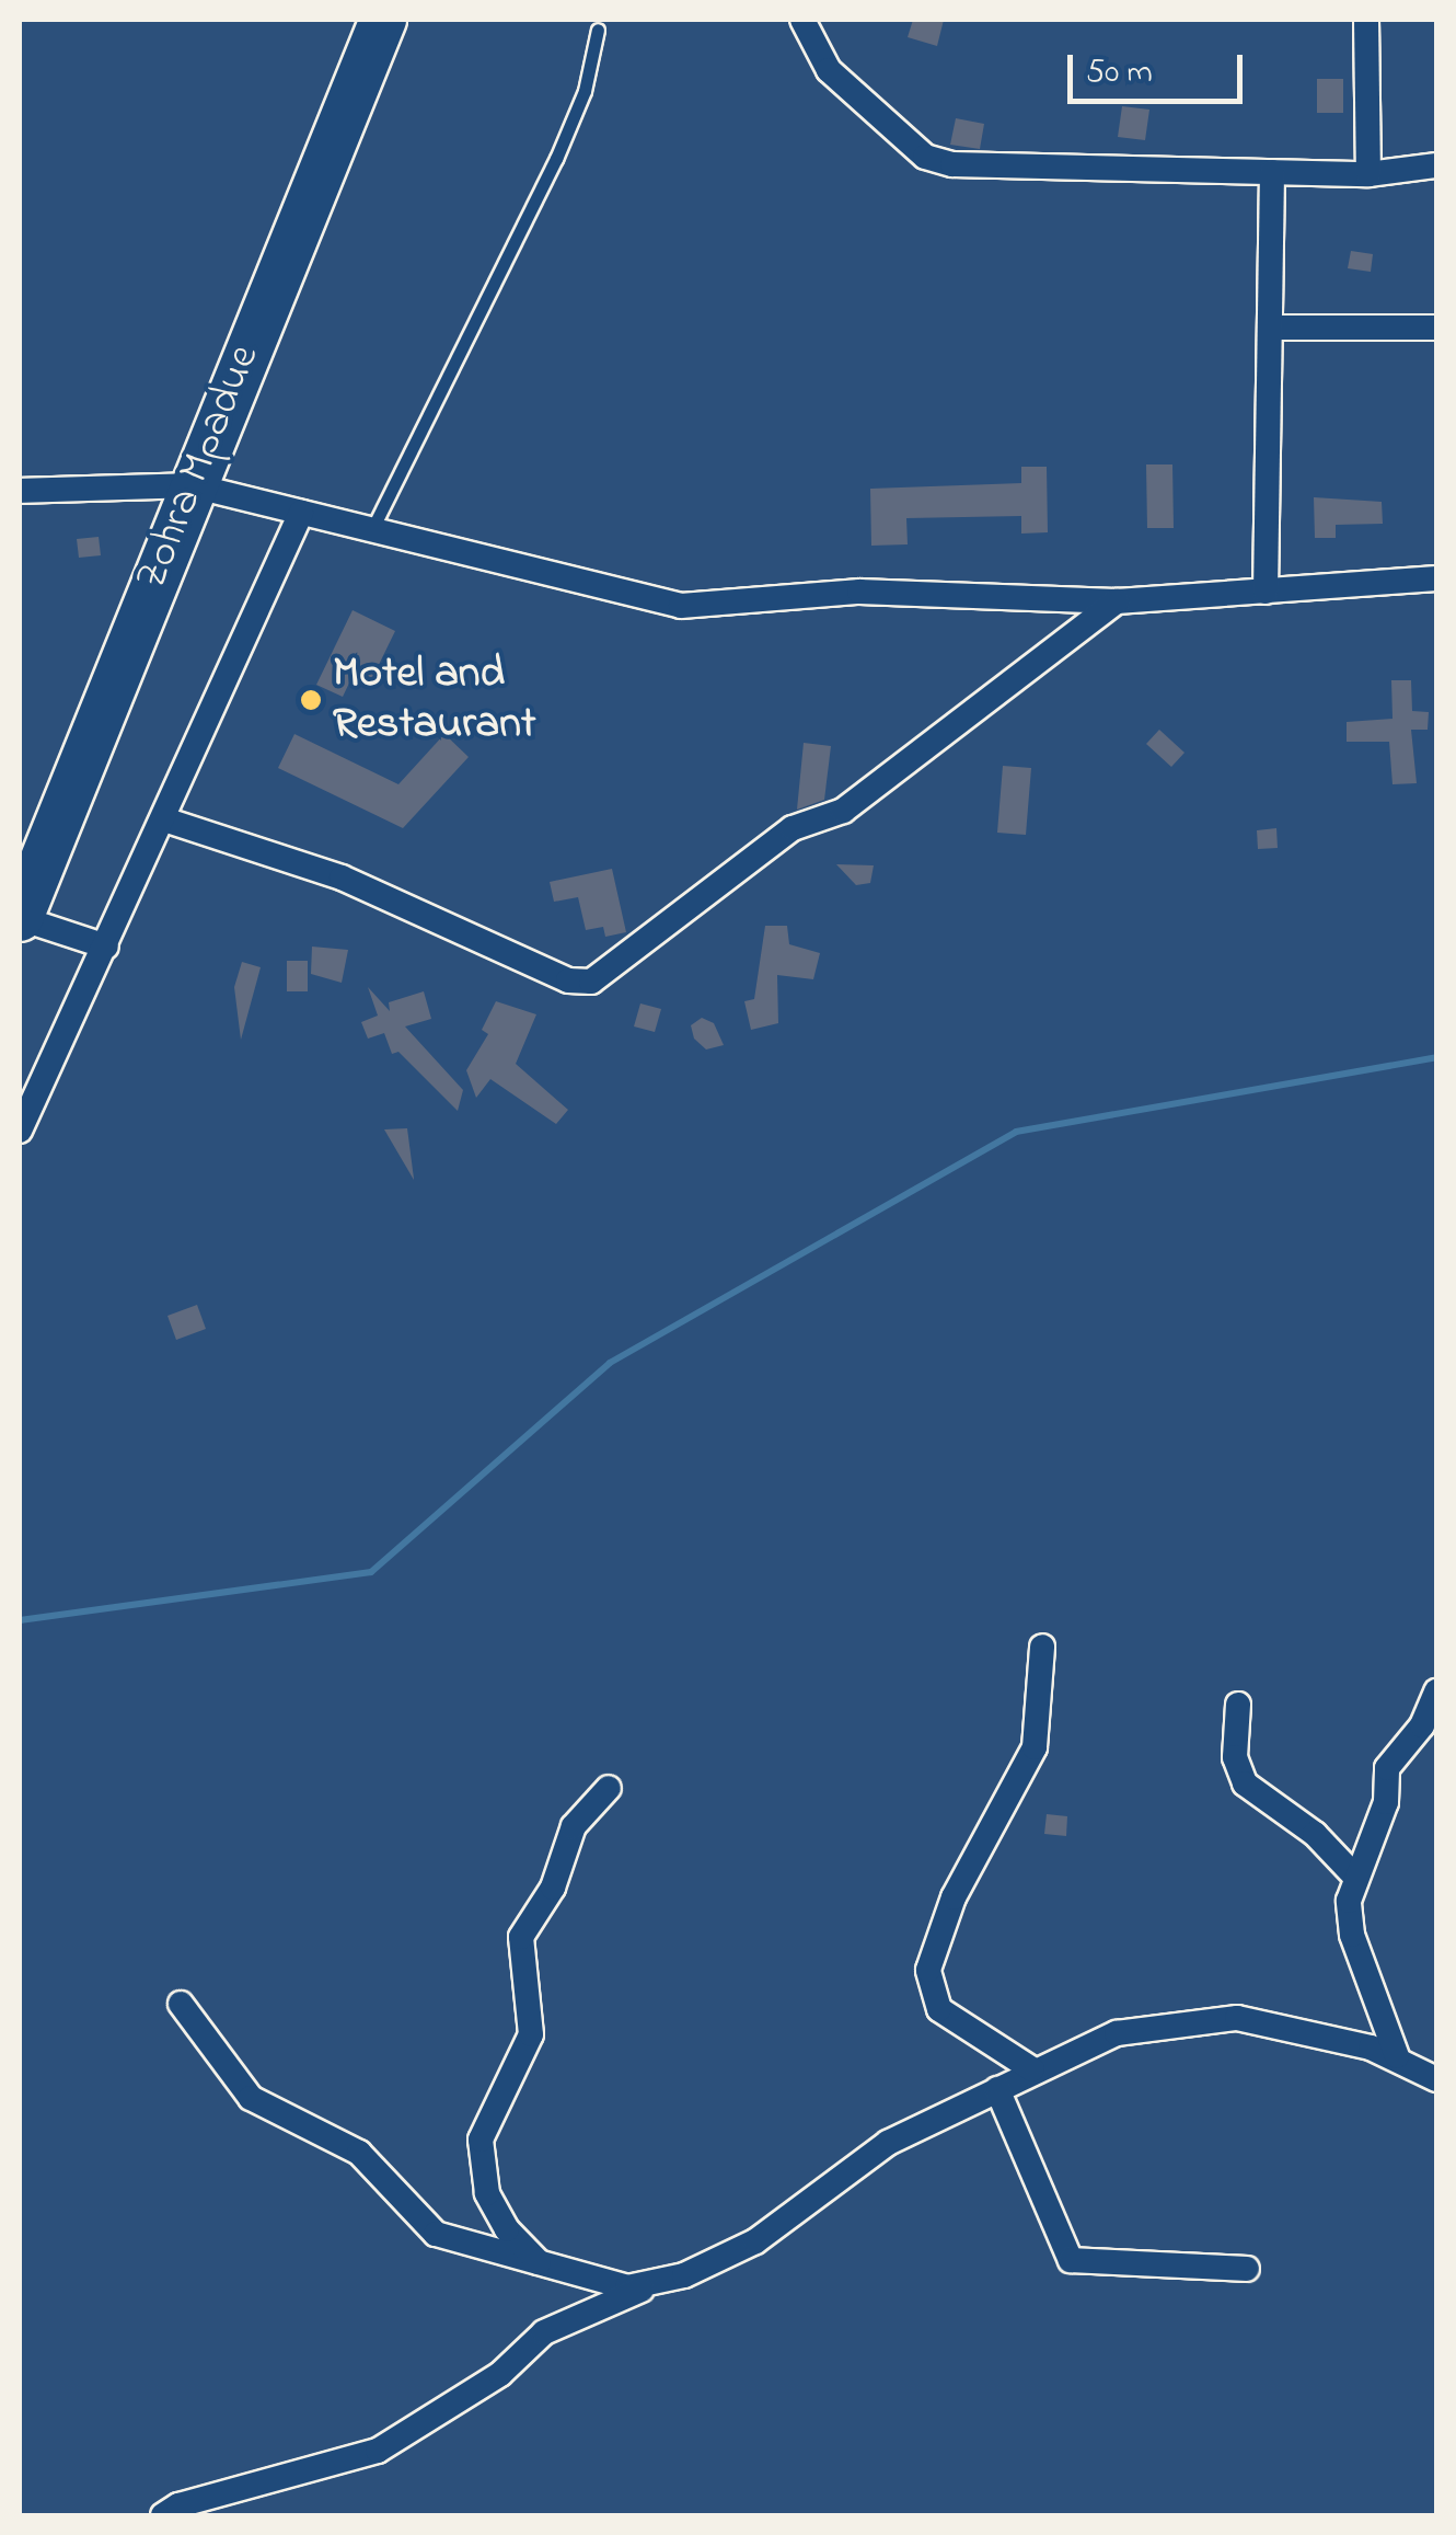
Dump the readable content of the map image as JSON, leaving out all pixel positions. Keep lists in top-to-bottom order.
{
  "streets": {
    "highway": ["Zohra Mpadue"]
  },
  "places": ["Motel and Restaurant"],
  "scale_bar": "50 m"
}
